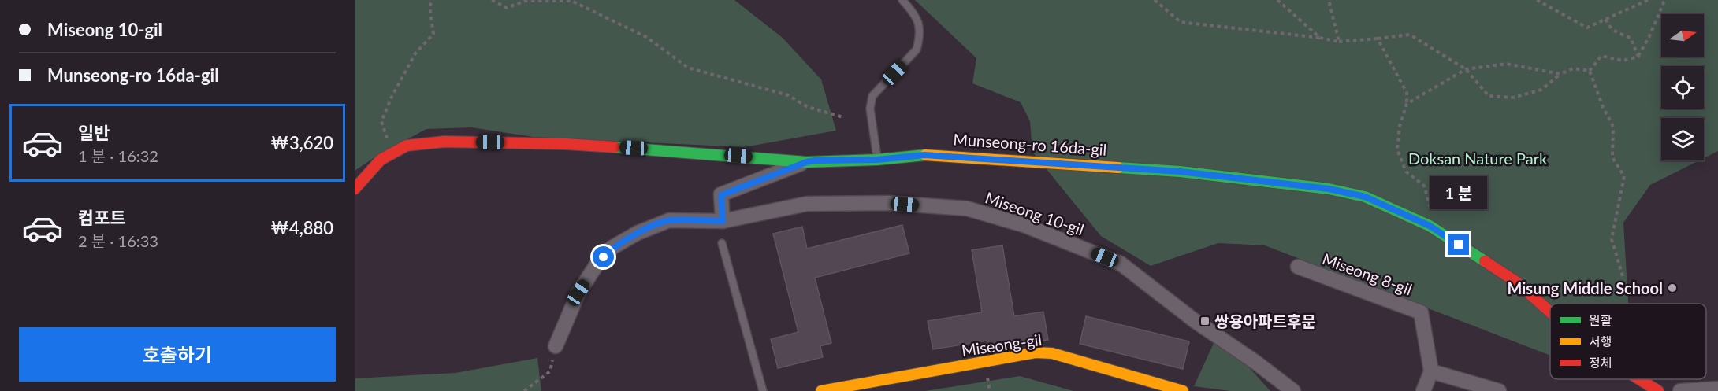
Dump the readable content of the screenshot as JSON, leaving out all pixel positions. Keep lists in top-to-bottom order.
{
  "streets": {
    "street": [
      "Munseong-ro 16da-gil",
      "Miseong 10-gil",
      "Miseong 8-gil",
      "Miseong-gil"
    ]
  },
  "parks": ["Doksan Nature Park"],
  "places": {
    "other": ["Misung Middle School"],
    "transit": ["쌍용아파트후문"]
  },
  "legend": ["원활", "서행", "정체"],
  "north": "right",
  "page": {
    "banner": ["Miseong 10-gil", "Munseong-ro 16da-gil"],
    "list": [
      {
        "name": "일반",
        "note": "1 분 · 16:32",
        "value": "₩3,620"
      },
      {
        "name": "컴포트",
        "note": "2 분 · 16:33",
        "value": "₩4,880"
      }
    ],
    "bubble": "1 분",
    "buttons": "호출하기"
  }
}
